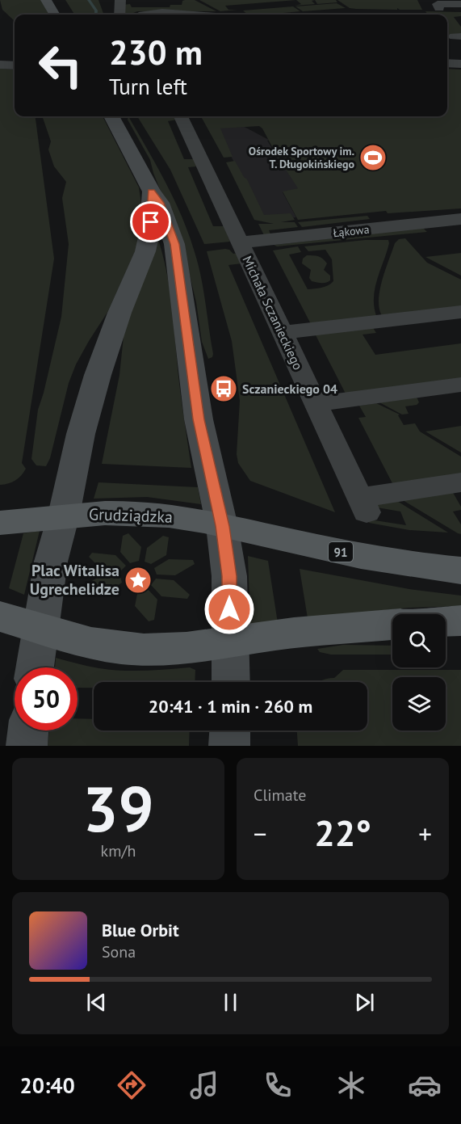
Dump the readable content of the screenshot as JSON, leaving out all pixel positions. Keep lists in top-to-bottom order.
{
  "streets": {
    "main road": ["Grudziądzka", "91"],
    "street": ["Łąkowa", "Michała Sczanieckiego"]
  },
  "crossings": [
    ["Łąkowa", "Michała Sczanieckiego"]
  ],
  "places": {
    "sports": ["Ośrodek Sportowy im. T. Długokińskiego"],
    "bus stop": ["Sczanieckiego 04"],
    "place": ["Plac Witalisa Ugrechelidze"]
  },
  "page": {
    "turn": ["230 m", "Turn left"],
    "limit": "50",
    "trip": "20:41 · 1 min · 260 m",
    "tile": [
      ["39", "km/h"],
      "Climate"
    ],
    "heat": ["−", "22°", "+"],
    "song": ["Blue Orbit", "Sona"],
    "tabs": "20:40"
  }
}
